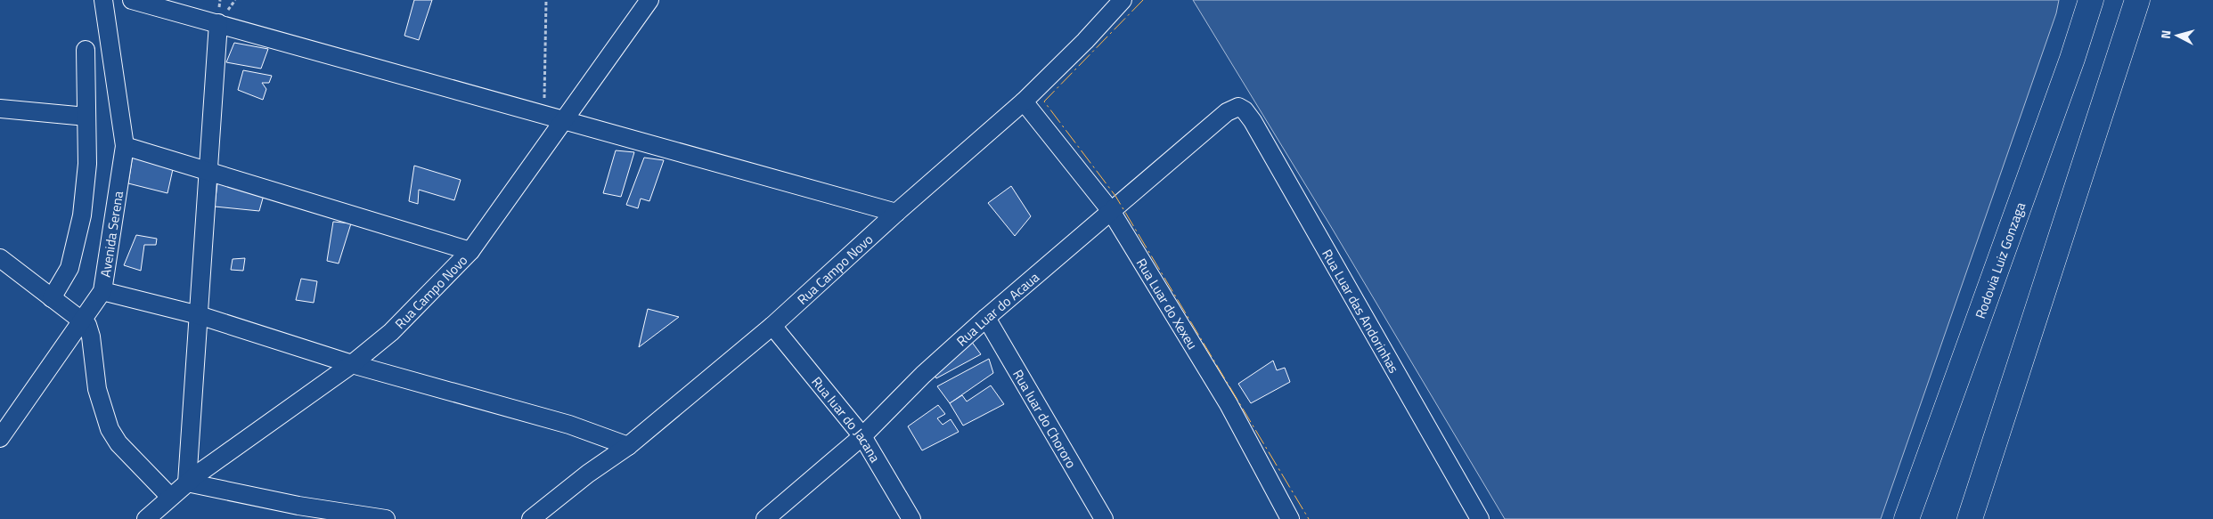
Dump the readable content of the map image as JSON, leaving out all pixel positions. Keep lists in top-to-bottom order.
{
  "streets": {
    "highway": ["Rodovia Luiz Gonzaga"],
    "street": [
      "Avenida Serena",
      "Rua Campo Novo",
      "Rua Luar do Xexeu",
      "Rua Luar do Acaua",
      "Rua Luar das Andorinhas",
      "Rua luar do Chororo",
      "Rua luar do Jacana"
    ]
  },
  "crossings": [
    ["Rua Campo Novo", "Rua Luar do Xexeu"],
    ["Rua Campo Novo", "Rua luar do Jacana"],
    ["Rua Luar do Xexeu", "Rua Luar do Acaua"],
    ["Rua Luar do Acaua", "Rua Luar das Andorinhas"],
    ["Rua Luar do Acaua", "Rua luar do Chororo"],
    ["Rua Luar do Acaua", "Rua luar do Jacana"]
  ],
  "north": "left"
}
